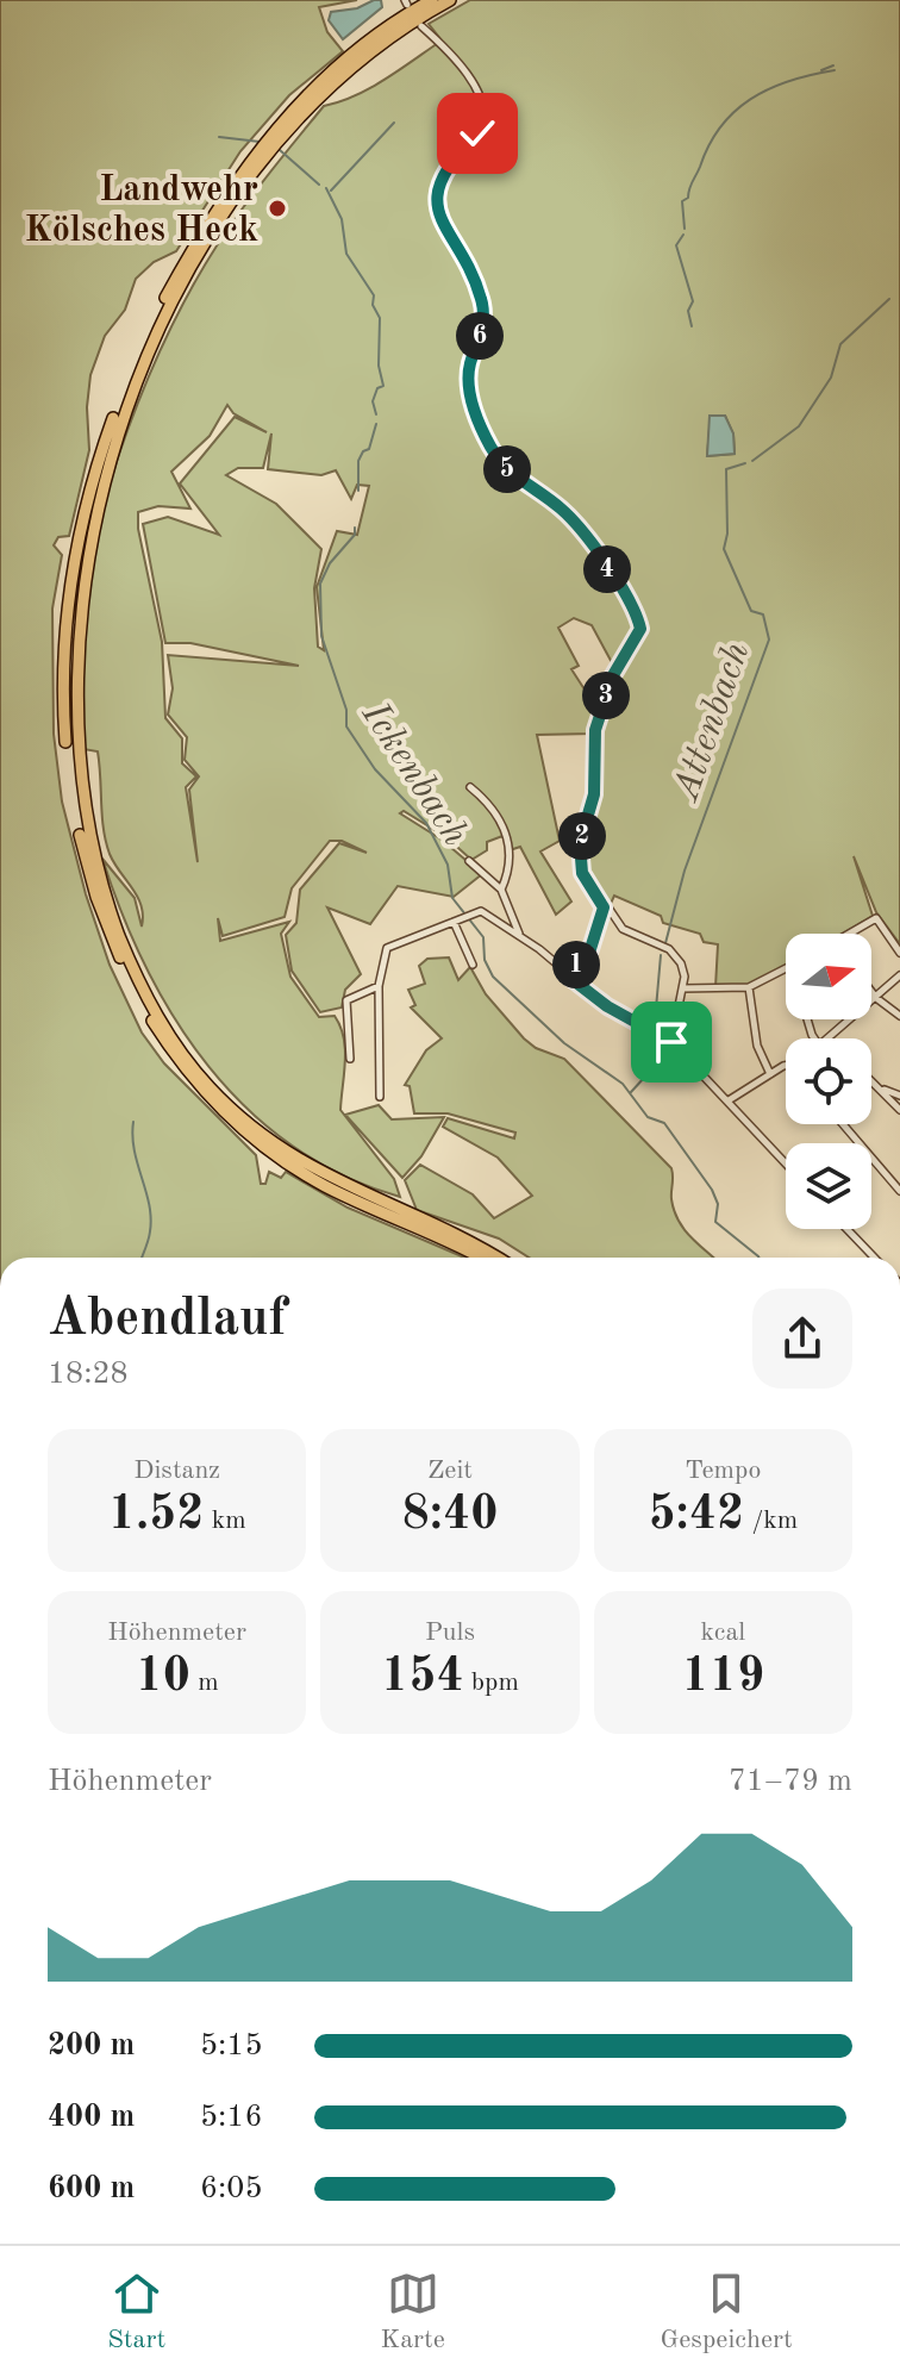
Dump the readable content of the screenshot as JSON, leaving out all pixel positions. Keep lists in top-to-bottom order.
{
  "water": ["Attenbach", "Ickenbach"],
  "places": ["Landwehr Kölsches Heck"],
  "north": "right",
  "page": {
    "pins": [
      "6",
      "5",
      "4",
      "3",
      "2",
      "1"
    ],
    "heading": ["Abendlauf", "18:28"],
    "stats": [
      ["Distanz", "1.52 km"],
      ["Zeit", "8:40"],
      ["Tempo", "5:42 /km"],
      ["Höhenmeter", "10 m"],
      ["Puls", "154 bpm"],
      ["kcal", "119"]
    ],
    "chart": ["Höhenmeter", "71–79 m"],
    "list": [
      {
        "name": "200 m",
        "note": "5:15"
      },
      {
        "name": "400 m",
        "note": "5:16"
      },
      {
        "name": "600 m",
        "note": "6:05"
      }
    ],
    "tabs": ["Start", "Karte", "Gespeichert"]
  }
}
